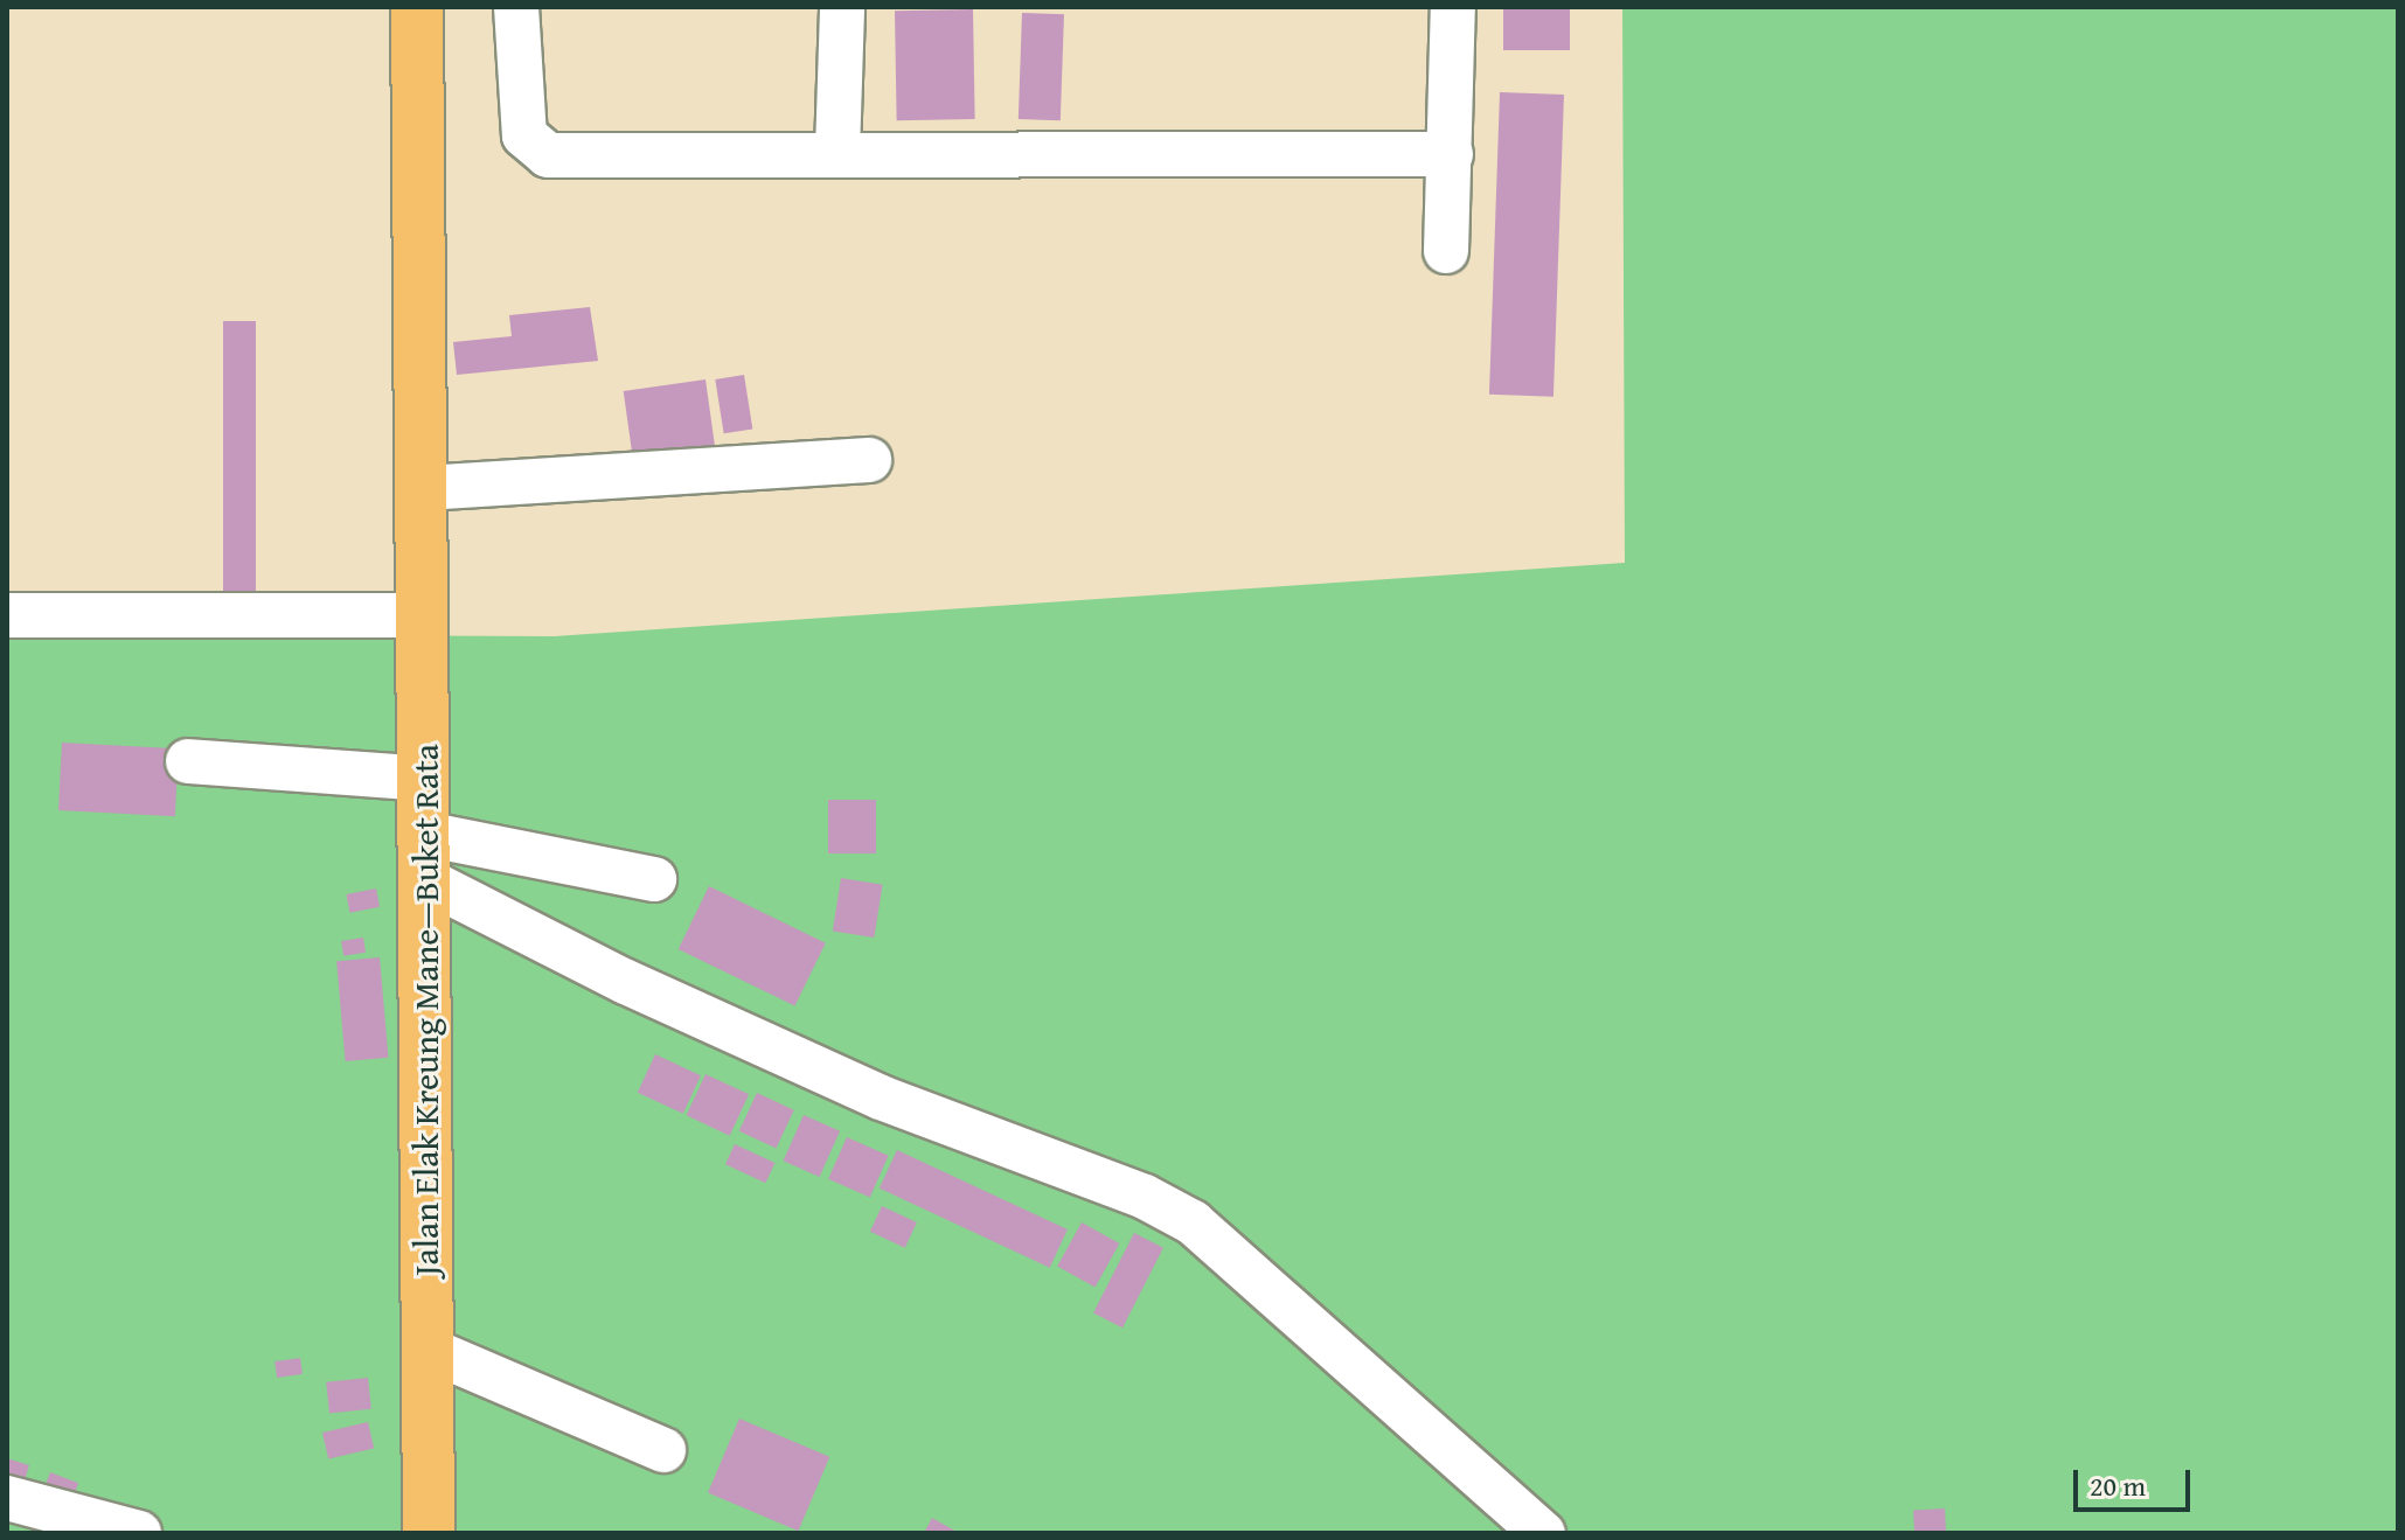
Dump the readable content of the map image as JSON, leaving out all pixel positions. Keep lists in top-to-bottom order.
{
  "streets": {
    "highway": ["Jalan Elak Kreung Mane—Buket Rata"]
  },
  "scale_bar": "20 m"
}
